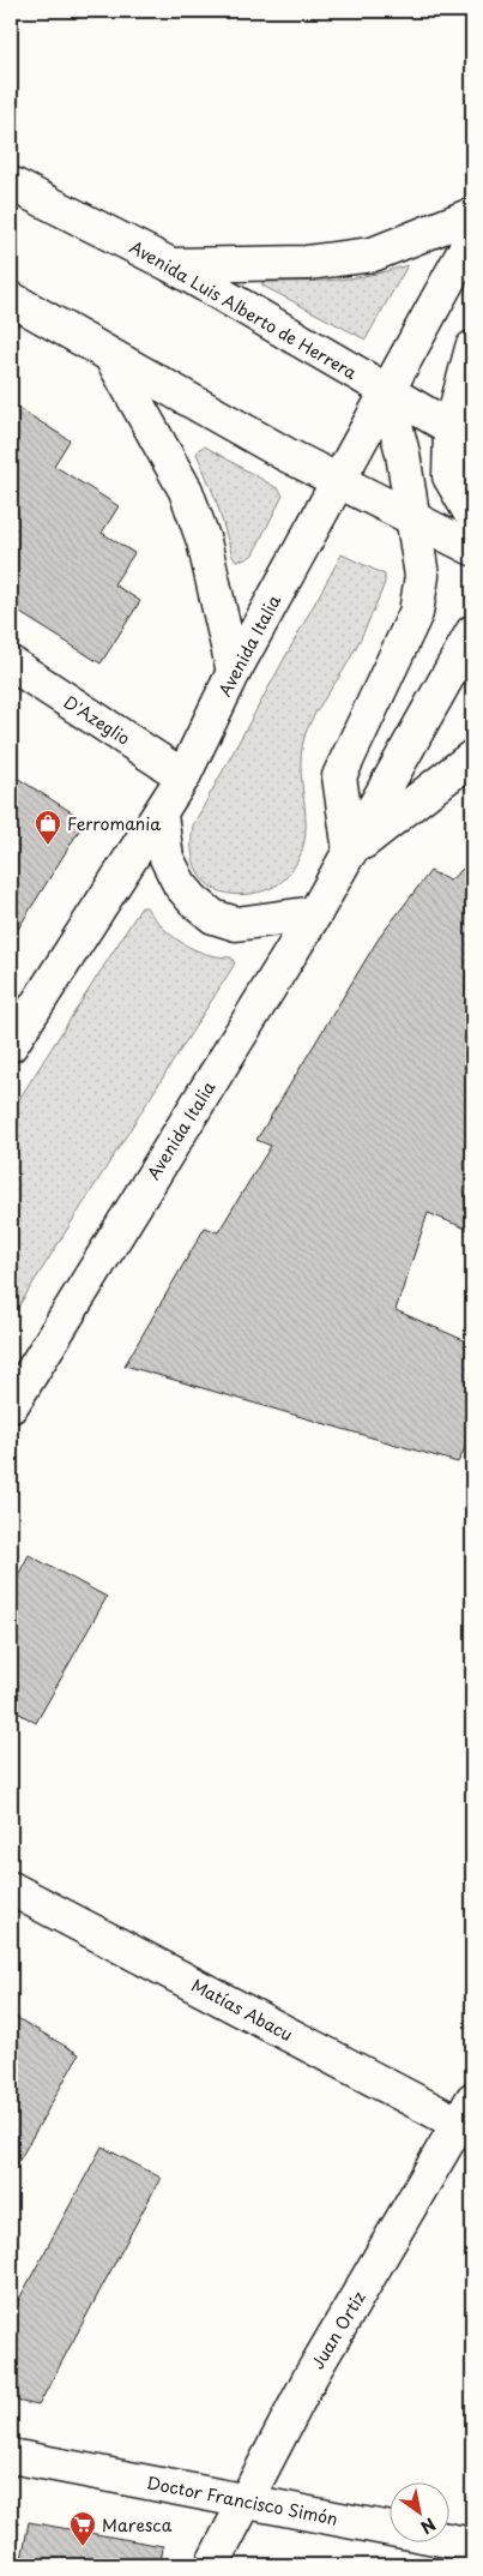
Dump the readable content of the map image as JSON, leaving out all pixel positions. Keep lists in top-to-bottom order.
{
  "streets": {
    "main road": [
      "Avenida Luis Alberto de Herrera",
      "Avenida Italia",
      "D'Azeglio",
      "Matías Abacu",
      "Juan Ortiz",
      "Doctor Francisco Simón"
    ]
  },
  "crossings": [
    ["Avenida Luis Alberto de Herrera", "Avenida Italia"],
    ["Avenida Italia", "D'Azeglio"],
    ["Matías Abacu", "Juan Ortiz"],
    ["Juan Ortiz", "Doctor Francisco Simón"]
  ],
  "places": {
    "shop": ["Ferromania"],
    "supermarket": ["Maresca"]
  },
  "north": "bottom right"
}
